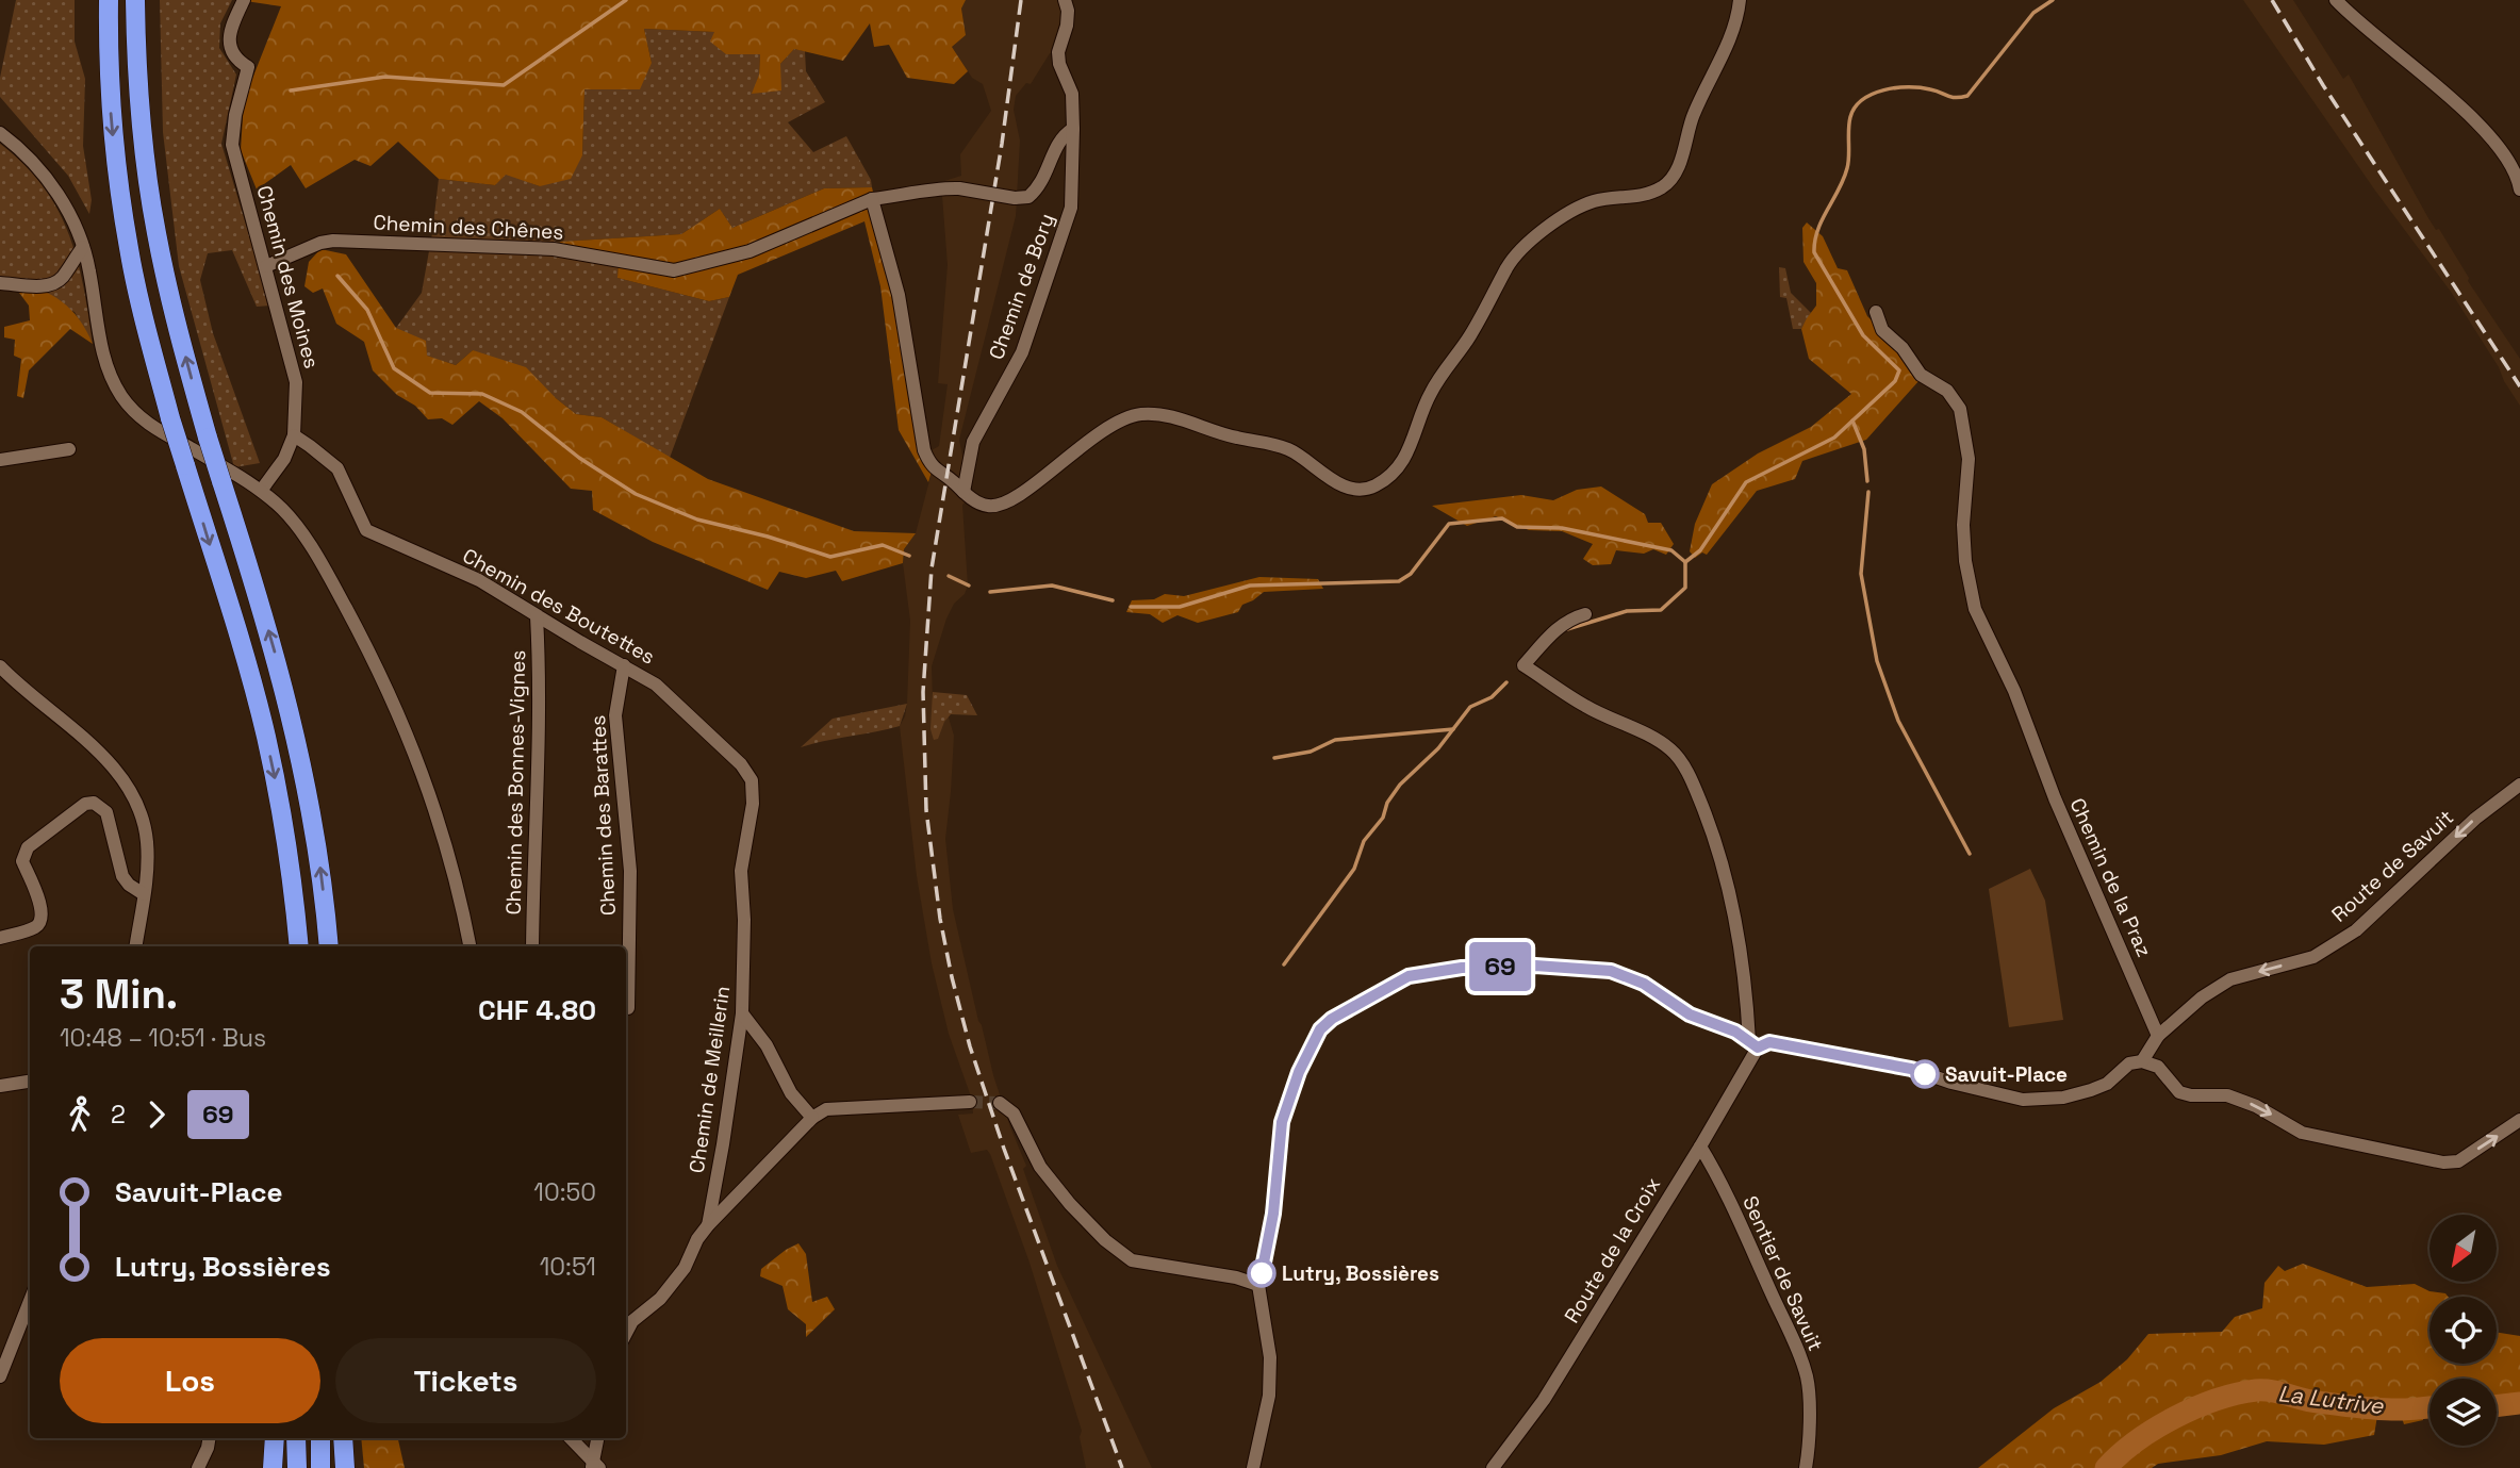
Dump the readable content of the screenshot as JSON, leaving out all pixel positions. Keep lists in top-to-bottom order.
{
  "streets": {
    "street": [
      "Chemin des Chênes",
      "Chemin des Moines",
      "Chemin de Bory",
      "Chemin des Boutettes",
      "Chemin des Bonnes-Vignes",
      "Chemin des Barattes",
      "Route de Savuit",
      "Chemin de la Praz",
      "Chemin de Meillerin",
      "Route de la Croix",
      "Sentier de Savuit"
    ]
  },
  "crossings": [
    ["Chemin des Chênes", "Chemin des Moines"],
    ["Chemin des Chênes", "Chemin de Bory"],
    ["Chemin des Moines", "Chemin des Boutettes"],
    ["Chemin des Boutettes", "Chemin des Bonnes-Vignes"],
    ["Chemin des Boutettes", "Chemin des Barattes"],
    ["Chemin des Boutettes", "Chemin de Meillerin"],
    ["Route de Savuit", "Chemin de la Praz"],
    ["Route de la Croix", "Sentier de Savuit"]
  ],
  "one_way": ["Route de Savuit"],
  "water": ["La Lutrive"],
  "places": ["Savuit-Place", "Lutry, Bossières"],
  "lines": ["bus line 69"],
  "north": "bottom left",
  "page": {
    "on_map": "69",
    "heading": ["3 Min.", "10:48 – 10:51 · Bus", "CHF 4.80"],
    "legs": ["2", "69"],
    "list": [
      {
        "name": "Savuit-Place",
        "value": "10:50"
      },
      {
        "name": "Lutry, Bossières",
        "value": "10:51"
      }
    ],
    "buttons": ["Los", "Tickets"]
  }
}
